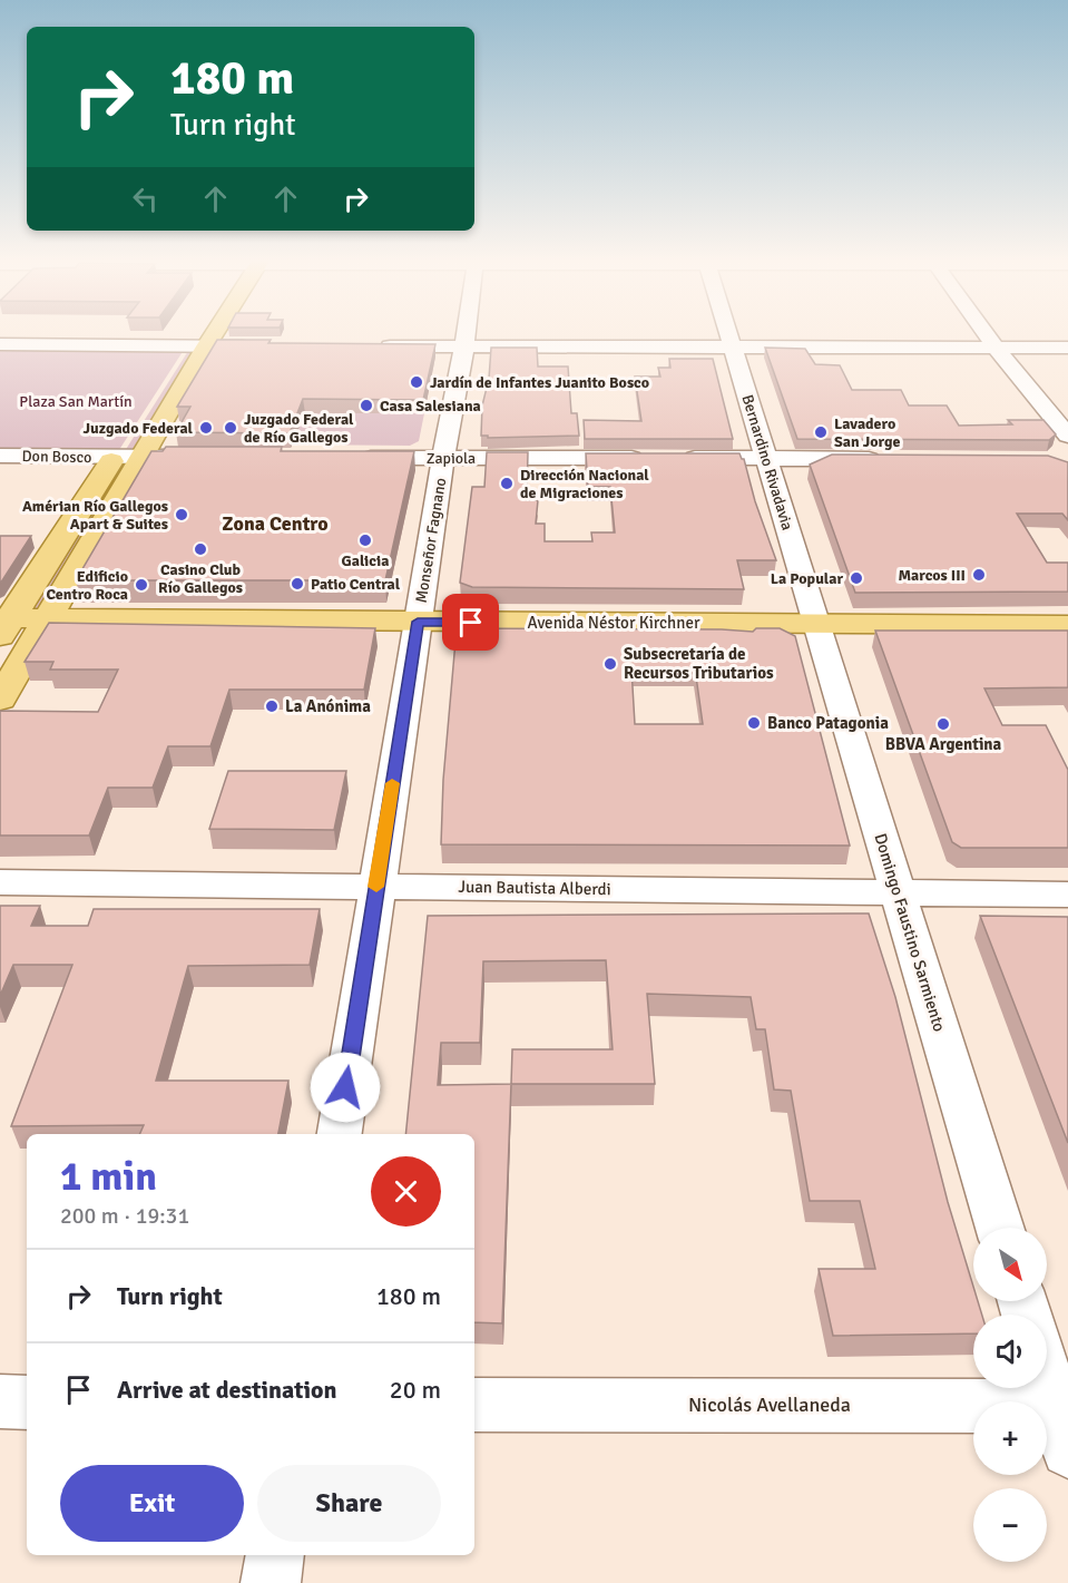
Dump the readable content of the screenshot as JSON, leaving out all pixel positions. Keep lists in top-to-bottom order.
{
  "streets": {
    "main road": ["Avenida Néstor Kirchner"],
    "street": [
      "Don Bosco",
      "Zapiola",
      "Bernardino Rivadavia",
      "Monseñor Fagnano",
      "Juan Bautista Alberdi",
      "Domingo Faustino Sarmiento",
      "Nicolás Avellaneda"
    ]
  },
  "crossings": [
    ["Zapiola", "Monseñor Fagnano"],
    ["Bernardino Rivadavia", "Avenida Néstor Kirchner"],
    ["Bernardino Rivadavia", "Domingo Faustino Sarmiento"],
    ["Monseñor Fagnano", "Avenida Néstor Kirchner"],
    ["Monseñor Fagnano", "Juan Bautista Alberdi"],
    ["Avenida Néstor Kirchner", "Domingo Faustino Sarmiento"],
    ["Juan Bautista Alberdi", "Domingo Faustino Sarmiento"]
  ],
  "districts": ["Zona Centro"],
  "parks": ["Plaza San Martín"],
  "places": [
    "Jardín de Infantes Juanito Bosco",
    "Casa Salesiana",
    "Juzgado Federal",
    "Juzgado Federal de Río Gallegos",
    "Lavadero San Jorge",
    "Dirección Nacional de Migraciones",
    "Amérian Río Gallegos Apart & Suites",
    "Galicia",
    "Casino Club Río Gallegos",
    "Marcos III",
    "La Popular",
    "Patio Central",
    "Edificio Centro Roca",
    "Subsecretaría de Recursos Tributarios",
    "La Anónima",
    "Banco Patagonia",
    "BBVA Argentina"
  ],
  "north": "bottom right",
  "page": {
    "turn": ["180 m", "Turn right"],
    "heading": ["1 min", "200 m · 19:31"],
    "map_buttons": ["+", "−"],
    "list": [
      {
        "name": "Turn right",
        "value": "180 m"
      },
      {
        "name": "Arrive at destination",
        "value": "20 m"
      }
    ],
    "buttons": ["Exit", "Share"]
  }
}
